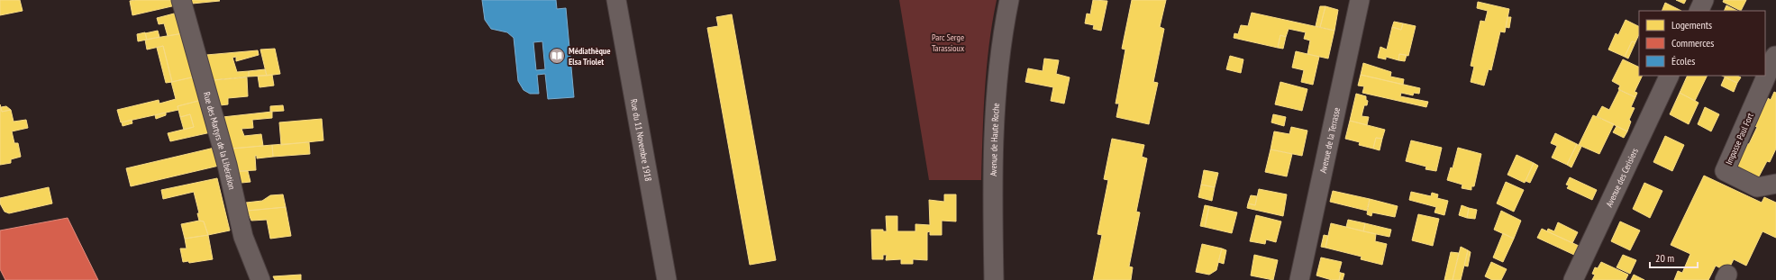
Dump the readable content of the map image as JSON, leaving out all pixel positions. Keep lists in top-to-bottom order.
{
  "streets": {
    "street": [
      "Impasse Paul Fort",
      "Avenue de Haute Roche",
      "Rue des Martyrs de la Libération",
      "Rue du 11 Novembre 1918",
      "Avenue de la Terrasse",
      "Avenue des Cerisiers"
    ]
  },
  "parks": ["Parc Serge Tarassioux"],
  "places": {
    "library": ["Médiathèque Elsa Triolet"]
  },
  "legend": ["Logements", "Commerces", "Écoles"],
  "scale_bar": "20 m"
}
